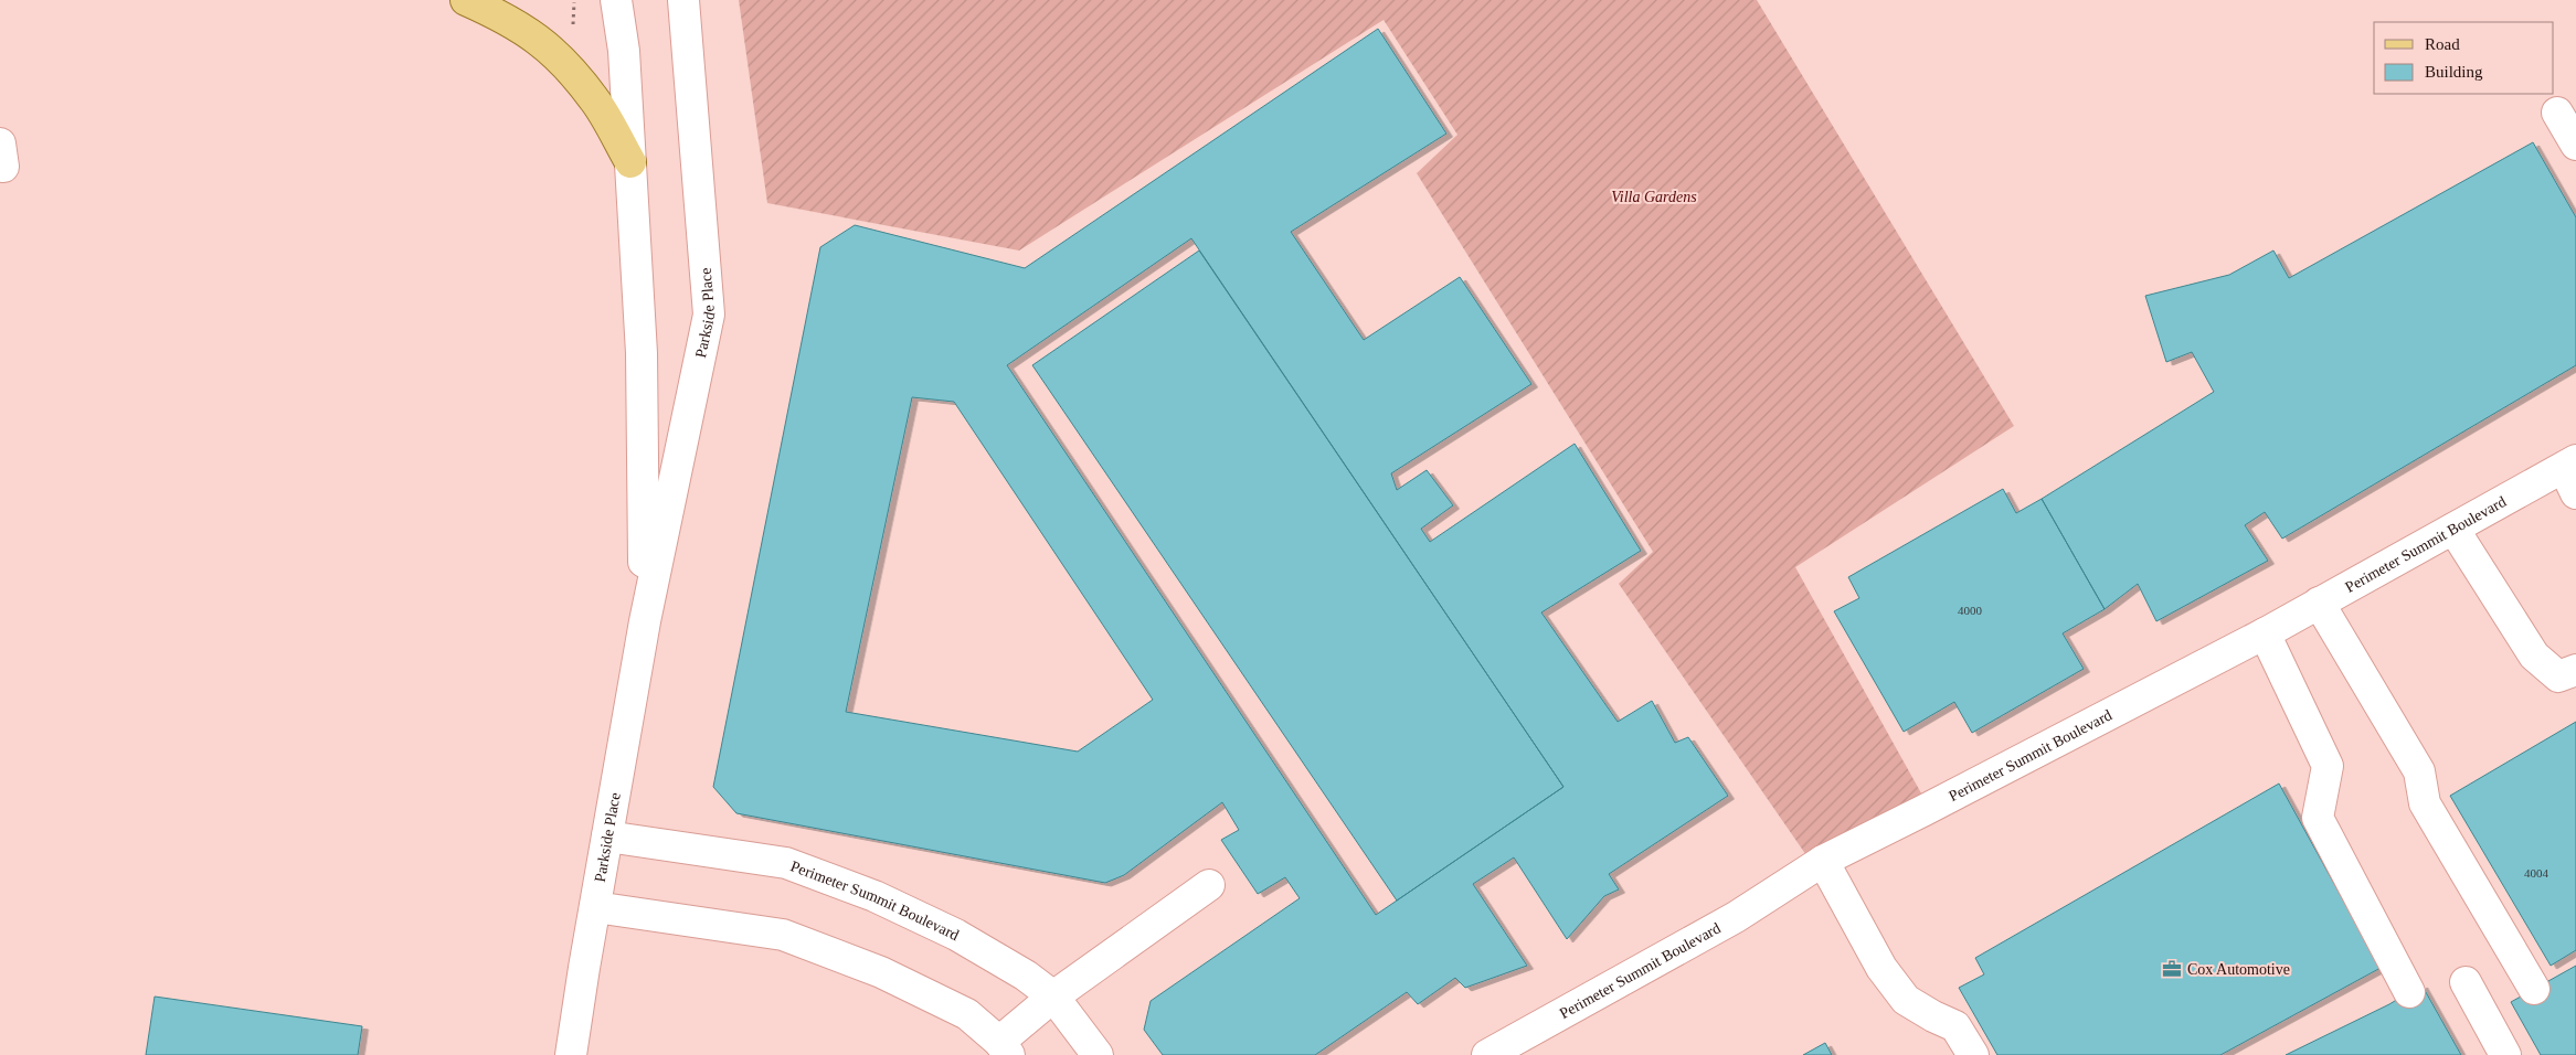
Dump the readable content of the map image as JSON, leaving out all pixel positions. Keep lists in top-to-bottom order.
{
  "streets": {
    "street": ["Parkside Place", "Perimeter Summit Boulevard"]
  },
  "crossings": [
    ["Parkside Place", "Perimeter Summit Boulevard"]
  ],
  "parks": ["Villa Gardens"],
  "places": {
    "office": ["Cox Automotive"]
  },
  "house_numbers": ["4000", "4004"],
  "legend": ["Road", "Building"]
}
